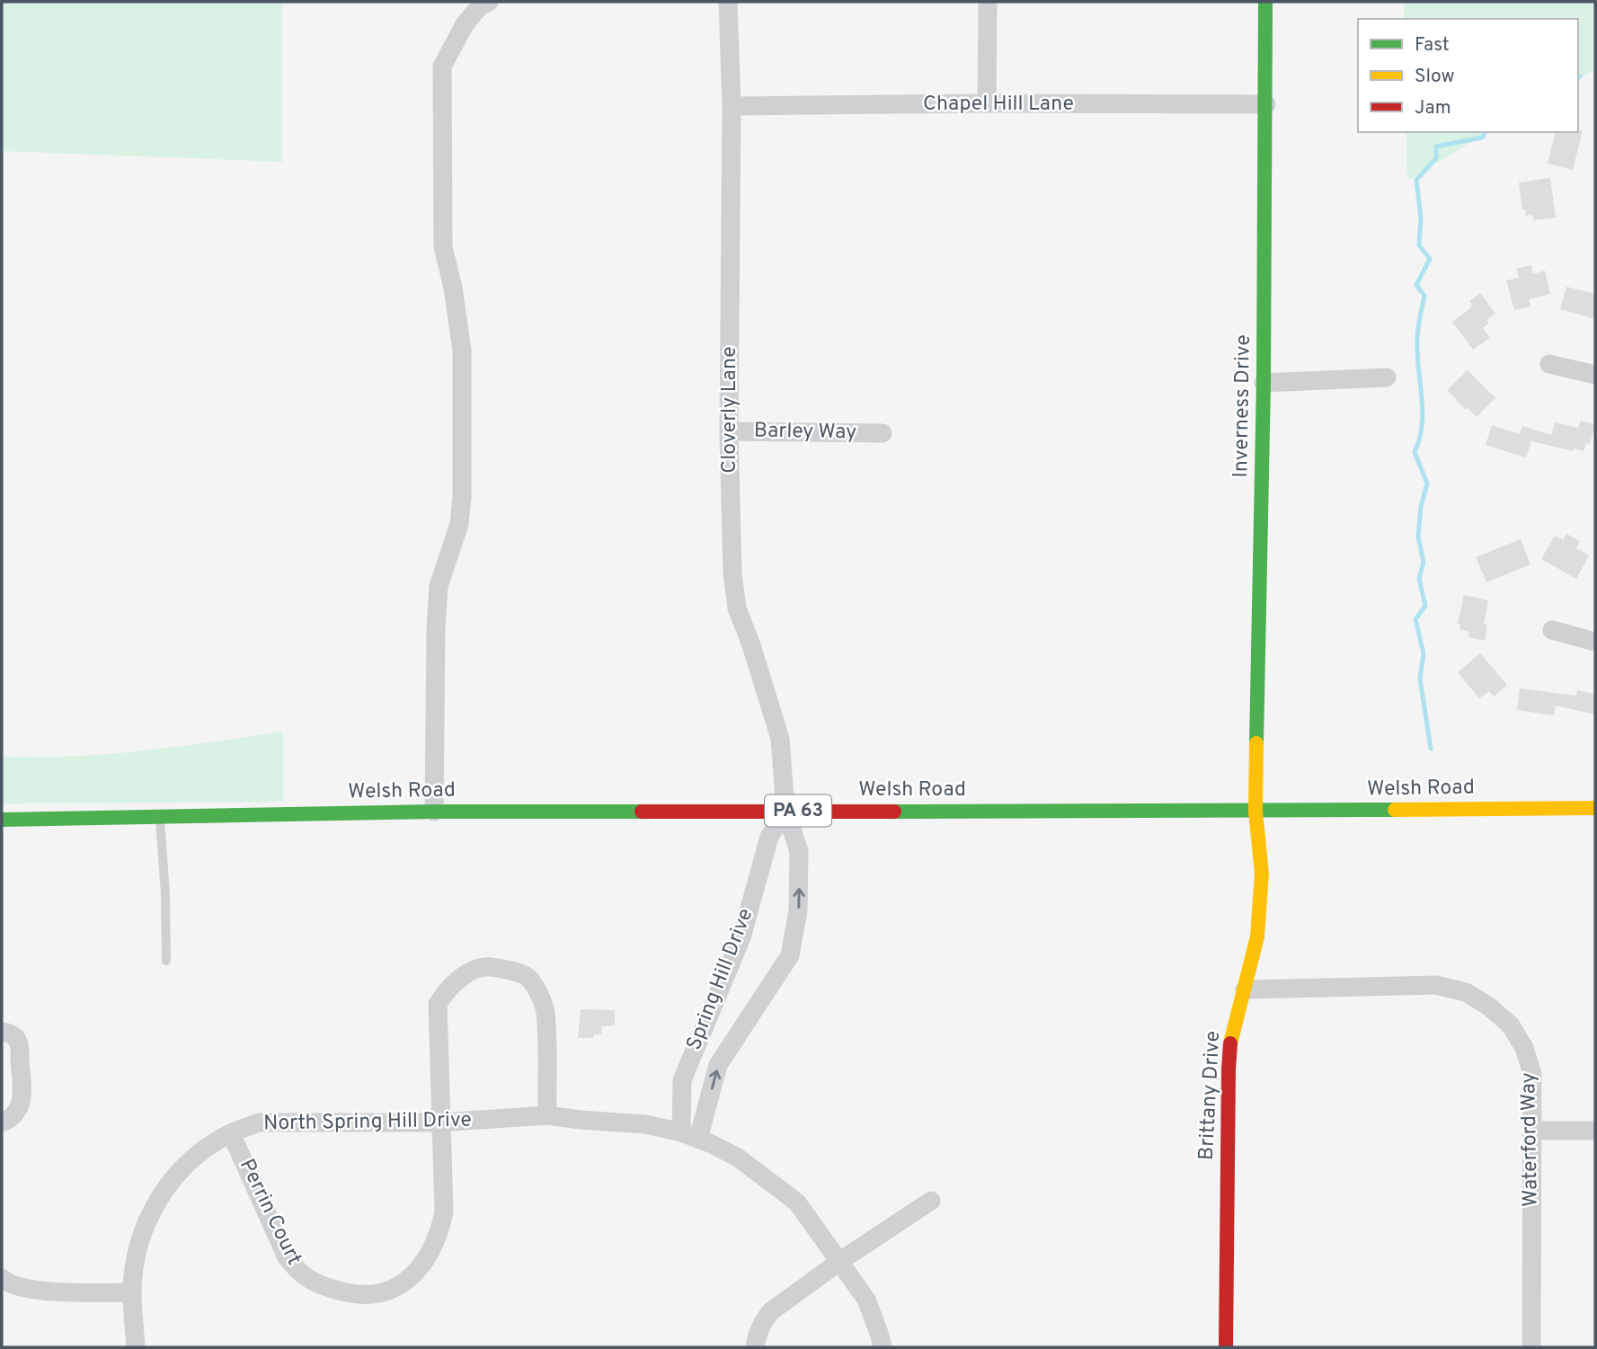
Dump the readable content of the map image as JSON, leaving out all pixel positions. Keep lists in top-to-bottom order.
{
  "streets": {
    "main road": [
      "Inverness Drive",
      "Welsh Road",
      "PA 63",
      "Brittany Drive"
    ],
    "street": [
      "Chapel Hill Lane",
      "Cloverly Lane",
      "Barley Way",
      "Spring Hill Drive",
      "North Spring Hill Drive",
      "Waterford Way",
      "Perrin Court"
    ]
  },
  "crossings": [
    ["Chapel Hill Lane", "Inverness Drive"],
    ["Chapel Hill Lane", "Cloverly Lane"],
    ["Inverness Drive", "Welsh Road"],
    ["Inverness Drive", "Brittany Drive"],
    ["Cloverly Lane", "Barley Way"],
    ["Cloverly Lane", "Welsh Road"],
    ["Cloverly Lane", "Spring Hill Drive"],
    ["Welsh Road", "Spring Hill Drive"],
    ["Welsh Road", "Brittany Drive"],
    ["Spring Hill Drive", "North Spring Hill Drive"],
    ["Brittany Drive", "Waterford Way"],
    ["North Spring Hill Drive", "Perrin Court"]
  ],
  "legend": ["Fast", "Slow", "Jam"]
}
